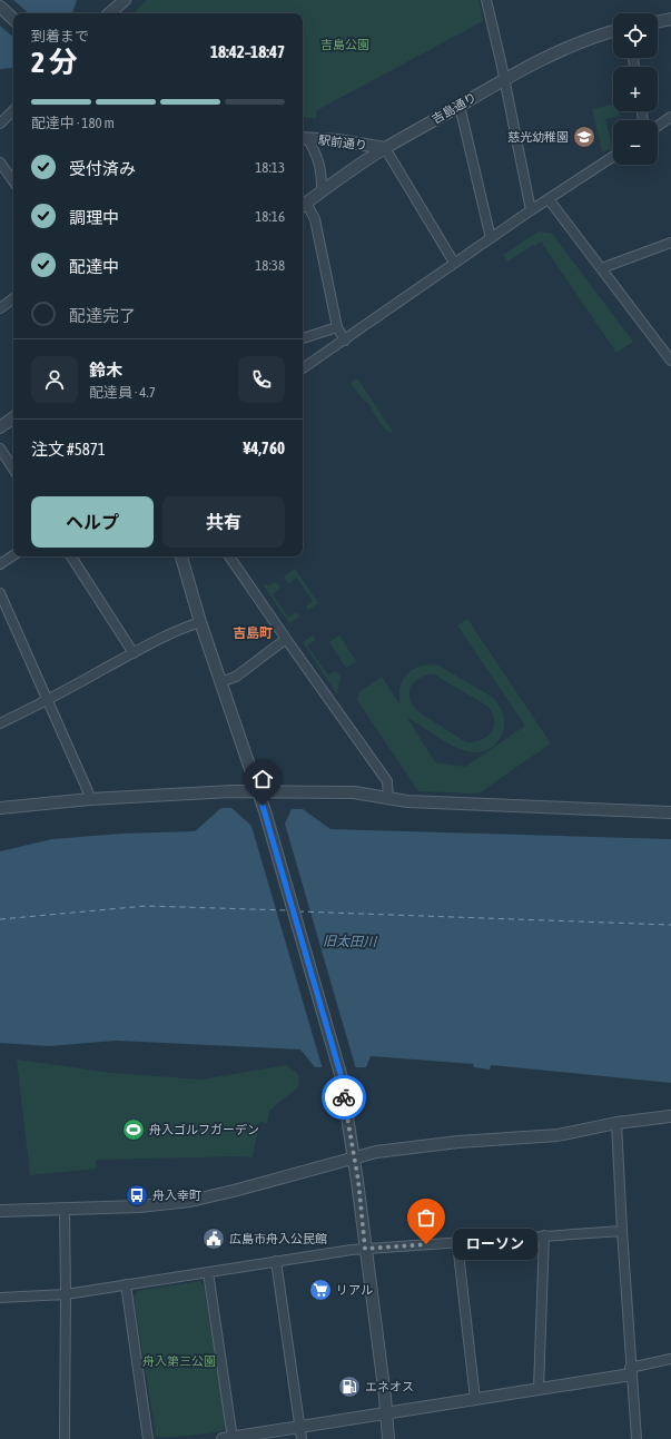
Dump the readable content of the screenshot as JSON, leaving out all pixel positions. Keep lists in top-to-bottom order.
{
  "streets": {
    "street": ["吉島通り", "駅前通り"]
  },
  "crossings": [
    ["吉島通り", "駅前通り"]
  ],
  "districts": ["吉島町"],
  "water": ["旧太田川"],
  "parks": ["吉島公園", "舟入第三公園"],
  "places": {
    "school or university": ["慈光幼稚園"],
    "sports": ["舟入ゴルフガーデン"],
    "bus stop": ["舟入幸町"],
    "public building": ["広島市舟入公民館"],
    "other": ["ローソン"],
    "supermarket": ["リアル"],
    "fuel station": ["エネオス"]
  },
  "page": {
    "map_buttons": ["+", "−"],
    "heading": ["2 分", "到着まで", "18:42–18:47"],
    "panel": [
      "鈴木",
      "配達員 · 4.7",
      "注文 #5871",
      "¥4,760"
    ],
    "bar": "配達中 · 180 m",
    "list": [
      ["受付済み", "18:13"],
      ["調理中", "18:16"],
      ["配達中", "18:38"],
      "配達完了"
    ],
    "buttons": ["ヘルプ", "共有"],
    "bubble": "ローソン"
  }
}
